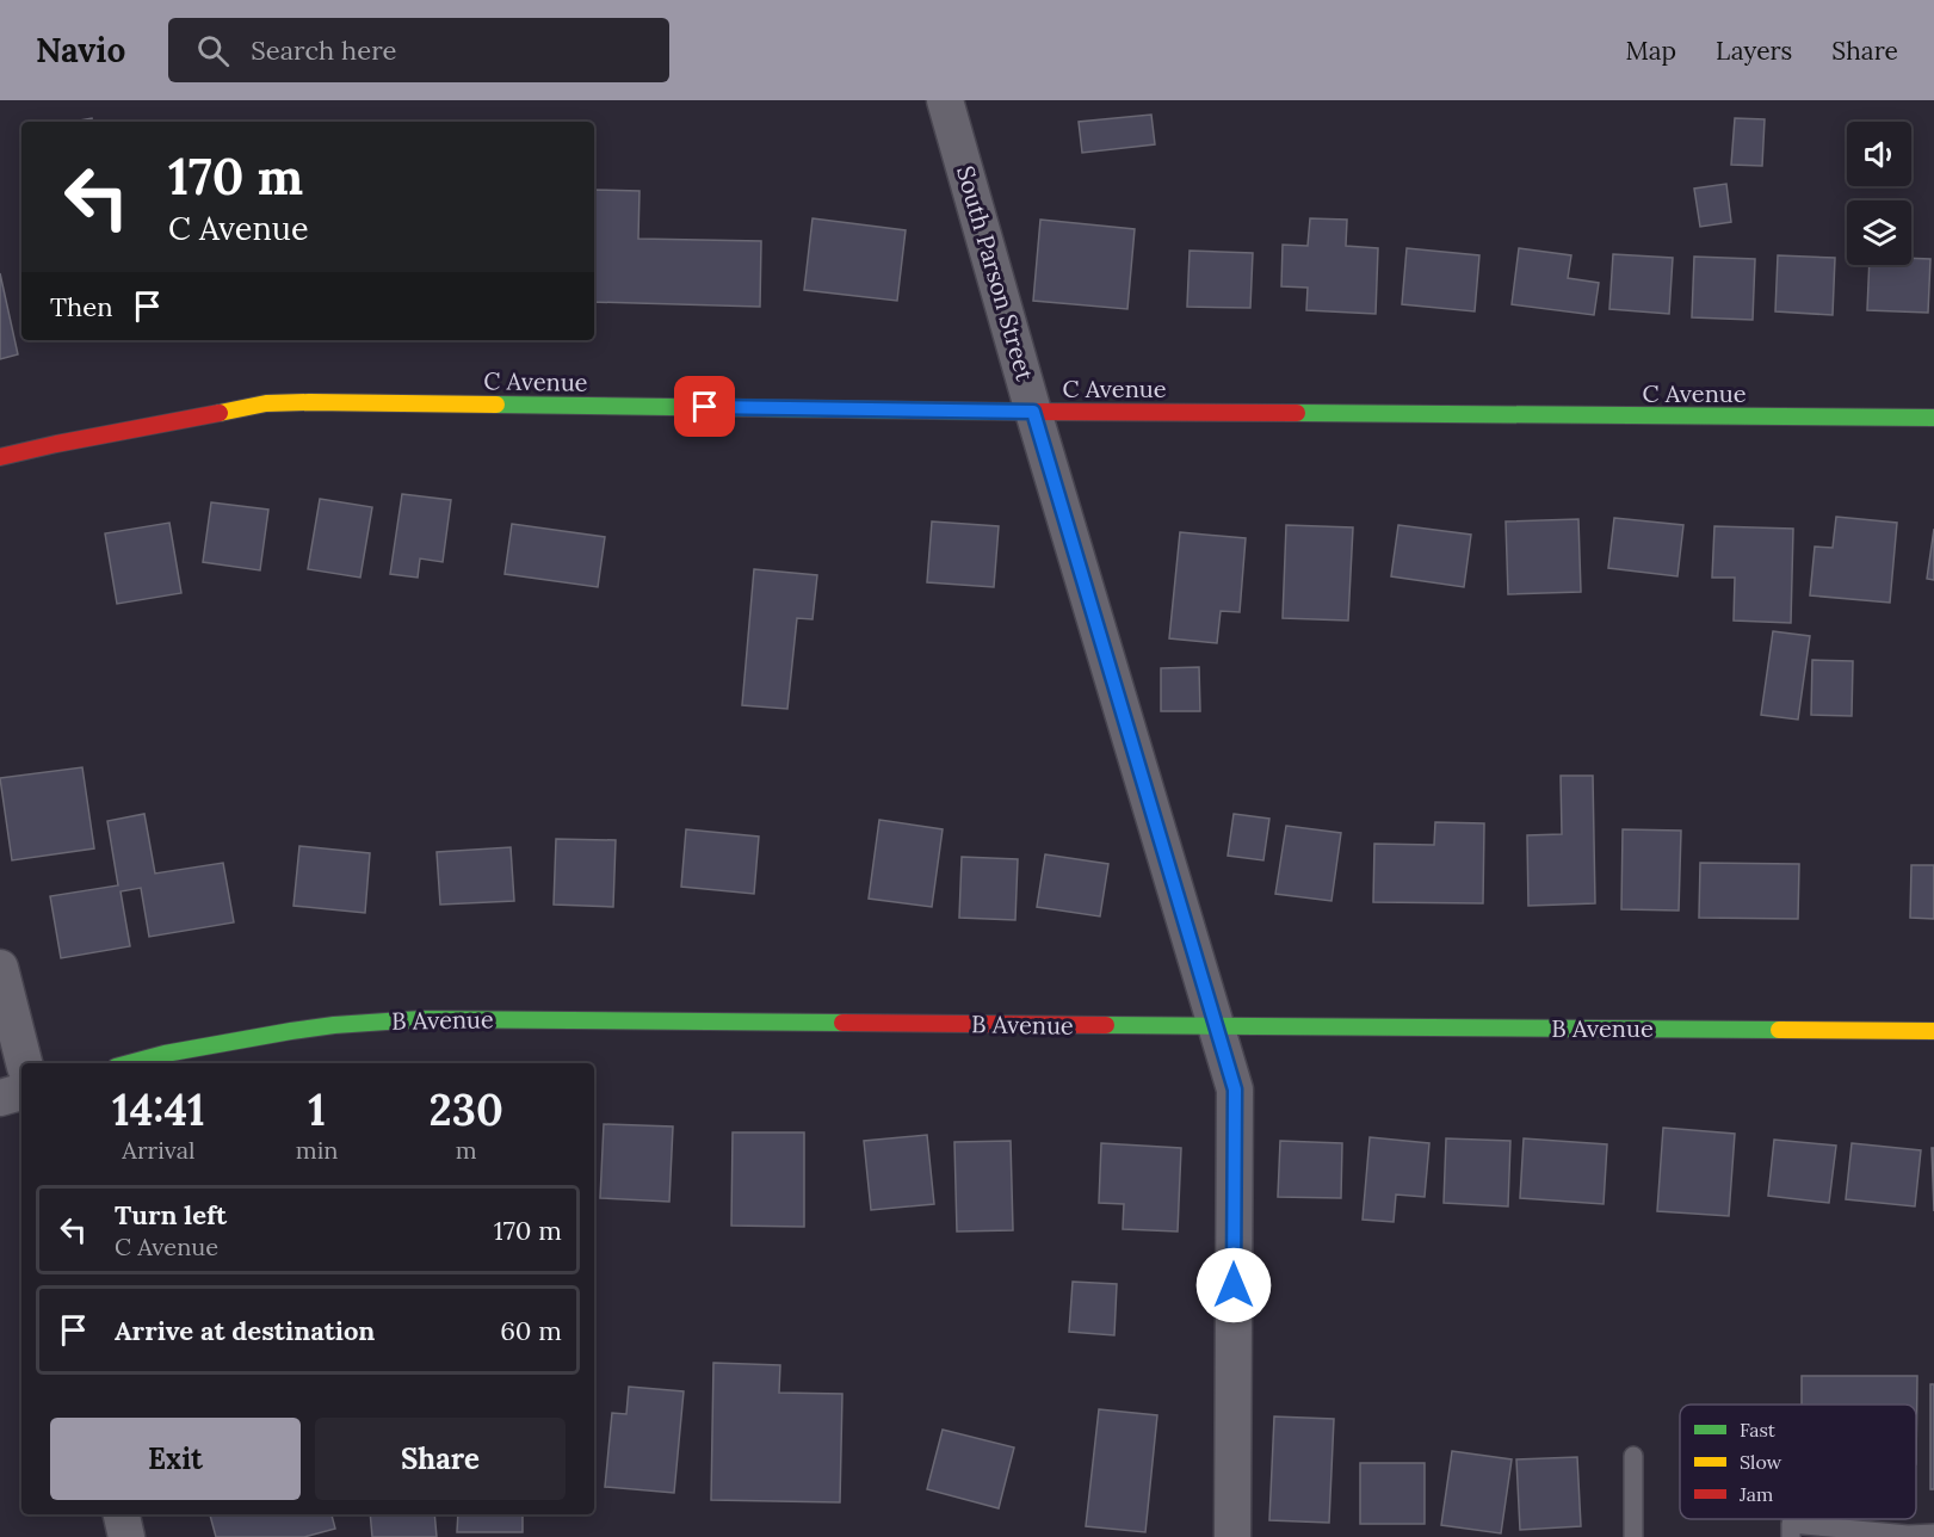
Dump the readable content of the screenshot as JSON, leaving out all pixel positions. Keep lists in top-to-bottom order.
{
  "streets": {
    "street": ["South Parson Street", "C Avenue", "B Avenue"]
  },
  "crossings": [
    ["South Parson Street", "C Avenue"],
    ["South Parson Street", "B Avenue"]
  ],
  "legend": ["Fast", "Slow", "Jam"],
  "page": {
    "header": "Navio",
    "search": "Search here",
    "nav": ["Map", "Layers", "Share"],
    "turn": ["170 m", "C Avenue"],
    "then": "Then",
    "eta": [
      "14:41",
      "Arrival",
      "1",
      "min",
      "230",
      "m"
    ],
    "list": [
      {
        "name": "Turn left",
        "note": "C Avenue",
        "value": "170 m"
      },
      {
        "name": "Arrive at destination",
        "value": "60 m"
      }
    ],
    "buttons": ["Exit", "Share"]
  }
}
